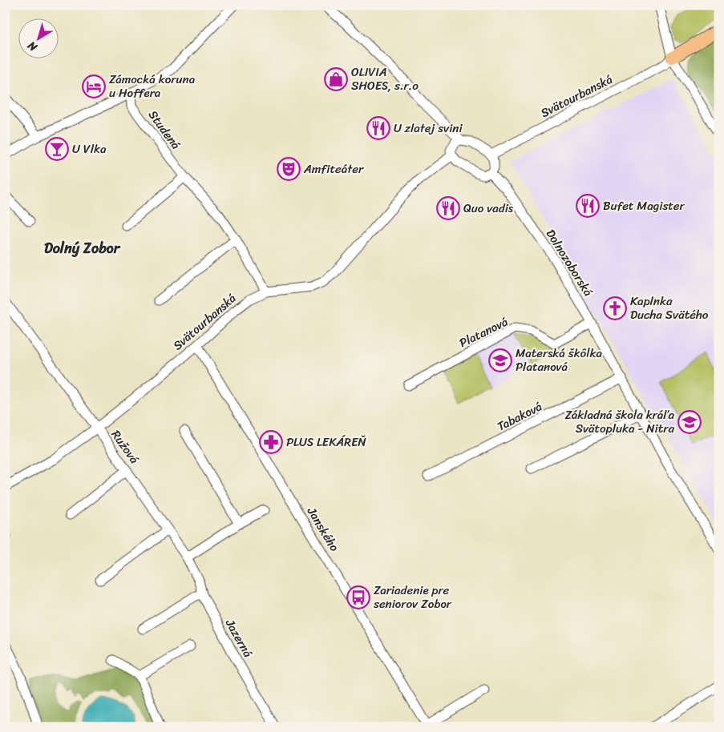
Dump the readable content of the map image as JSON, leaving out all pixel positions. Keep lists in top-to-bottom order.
{
  "streets": {
    "street": [
      "Svätourbanská",
      "Studená",
      "Dolnozoborská",
      "Platanová",
      "Tabaková",
      "Ružová",
      "Janského",
      "Jazerná"
    ]
  },
  "crossings": [
    ["Svätourbanská", "Studená"],
    ["Svätourbanská", "Ružová"],
    ["Svätourbanská", "Janského"],
    ["Dolnozoborská", "Platanová"],
    ["Dolnozoborská", "Tabaková"],
    ["Ružová", "Jazerná"]
  ],
  "districts": ["Dolný Zobor"],
  "places": {
    "shop": ["OLIVIA SHOES, s.r.o"],
    "hotel": ["Zámocká koruna u Hoffera"],
    "restaurant": ["U zlatej svini", "Bufet Magister", "Quo vadis"],
    "bar": ["U Vlka"],
    "theatre": ["Amfiteáter"],
    "church": ["Kaplnka Ducha Svätého"],
    "school or university": ["Materská škôlka Platanová", "Základná škola kráľa Svätopluka - Nitra"],
    "pharmacy": ["PLUS LEKÁREŇ"],
    "bus stop": ["Zariadenie pre seniorov Zobor"]
  },
  "north": "bottom left"
}
